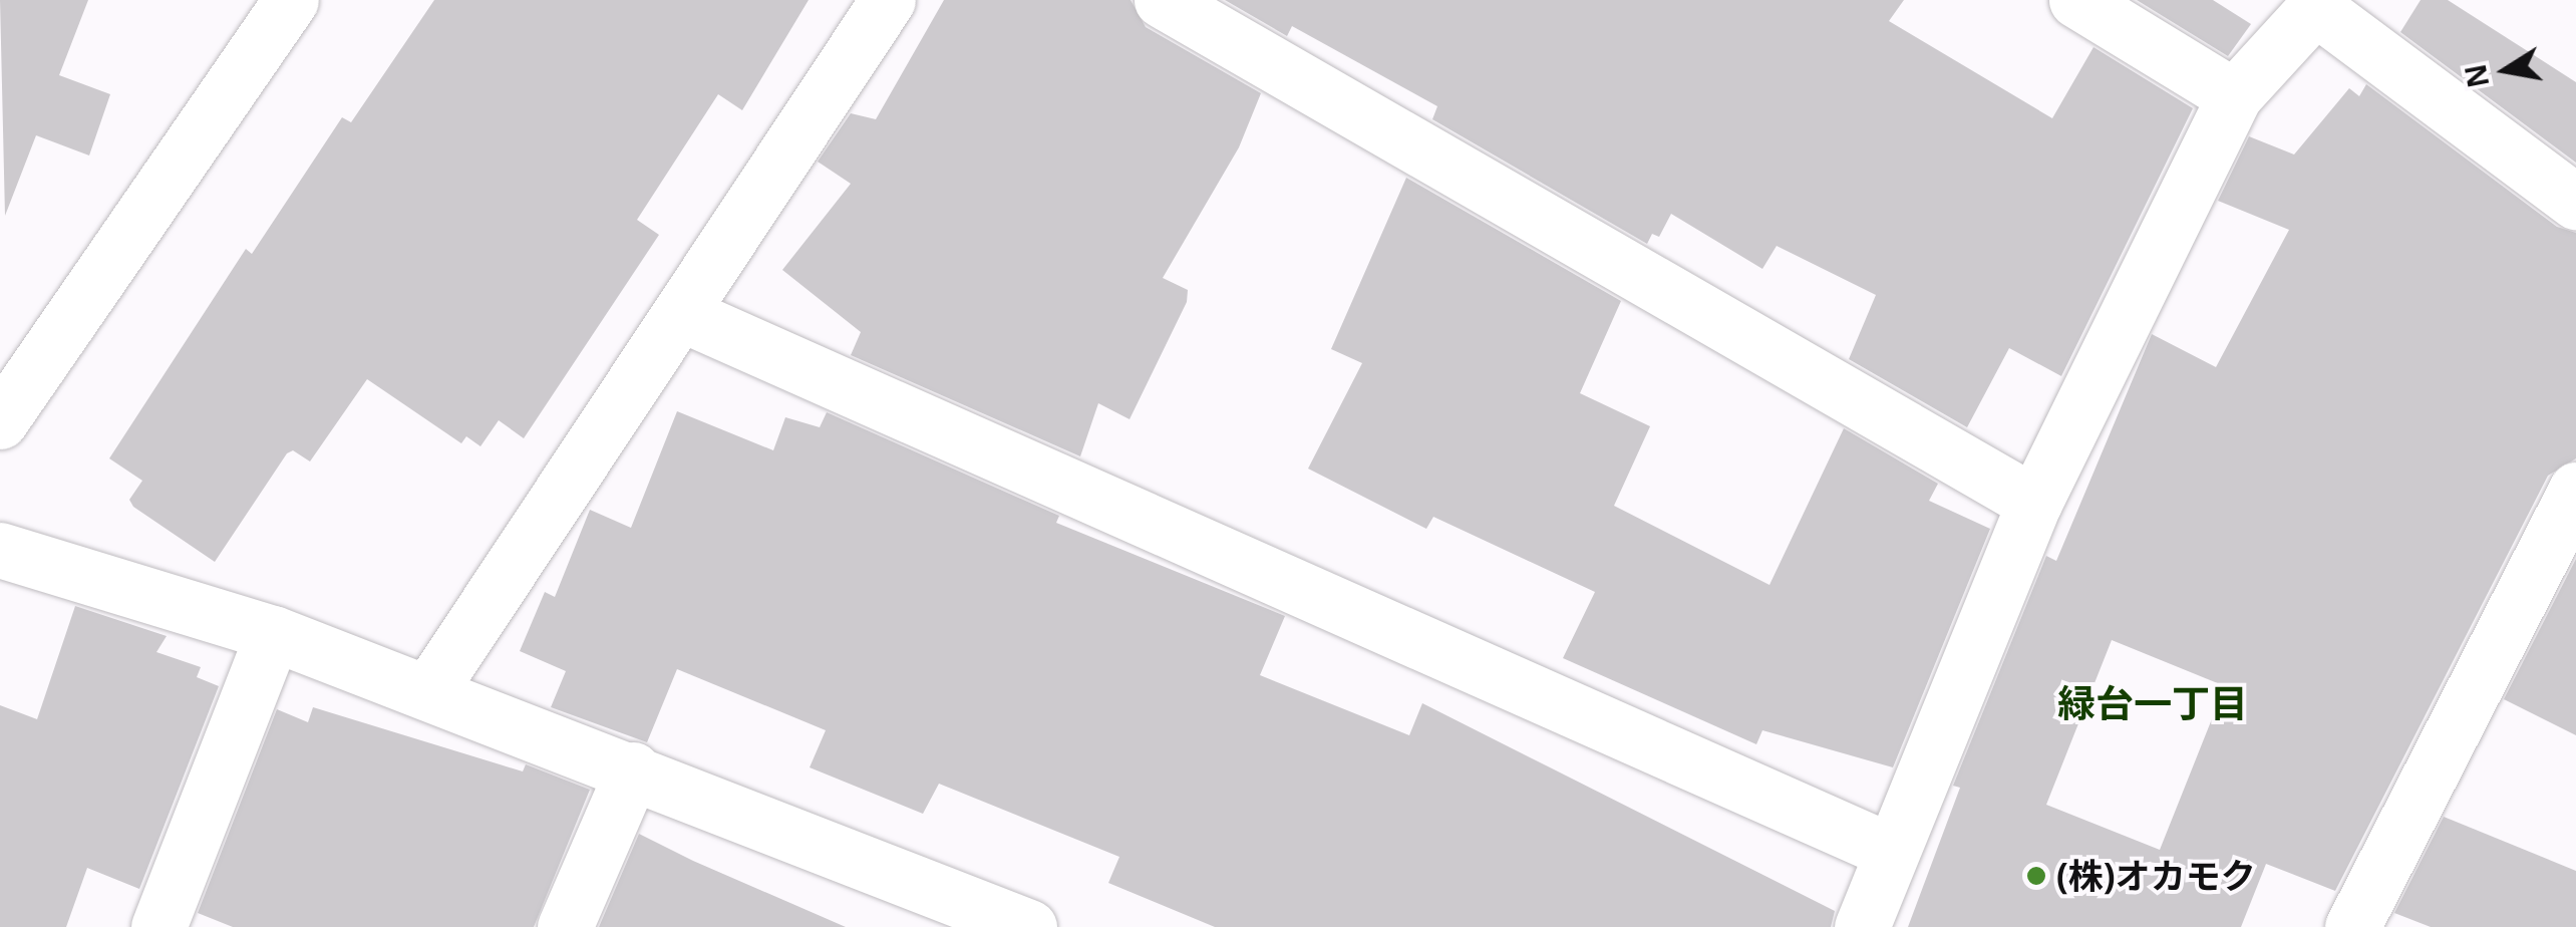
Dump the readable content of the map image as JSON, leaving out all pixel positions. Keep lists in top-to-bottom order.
{
  "districts": ["緑台一丁目"],
  "places": ["(株)オカモク"],
  "north": "left"
}
